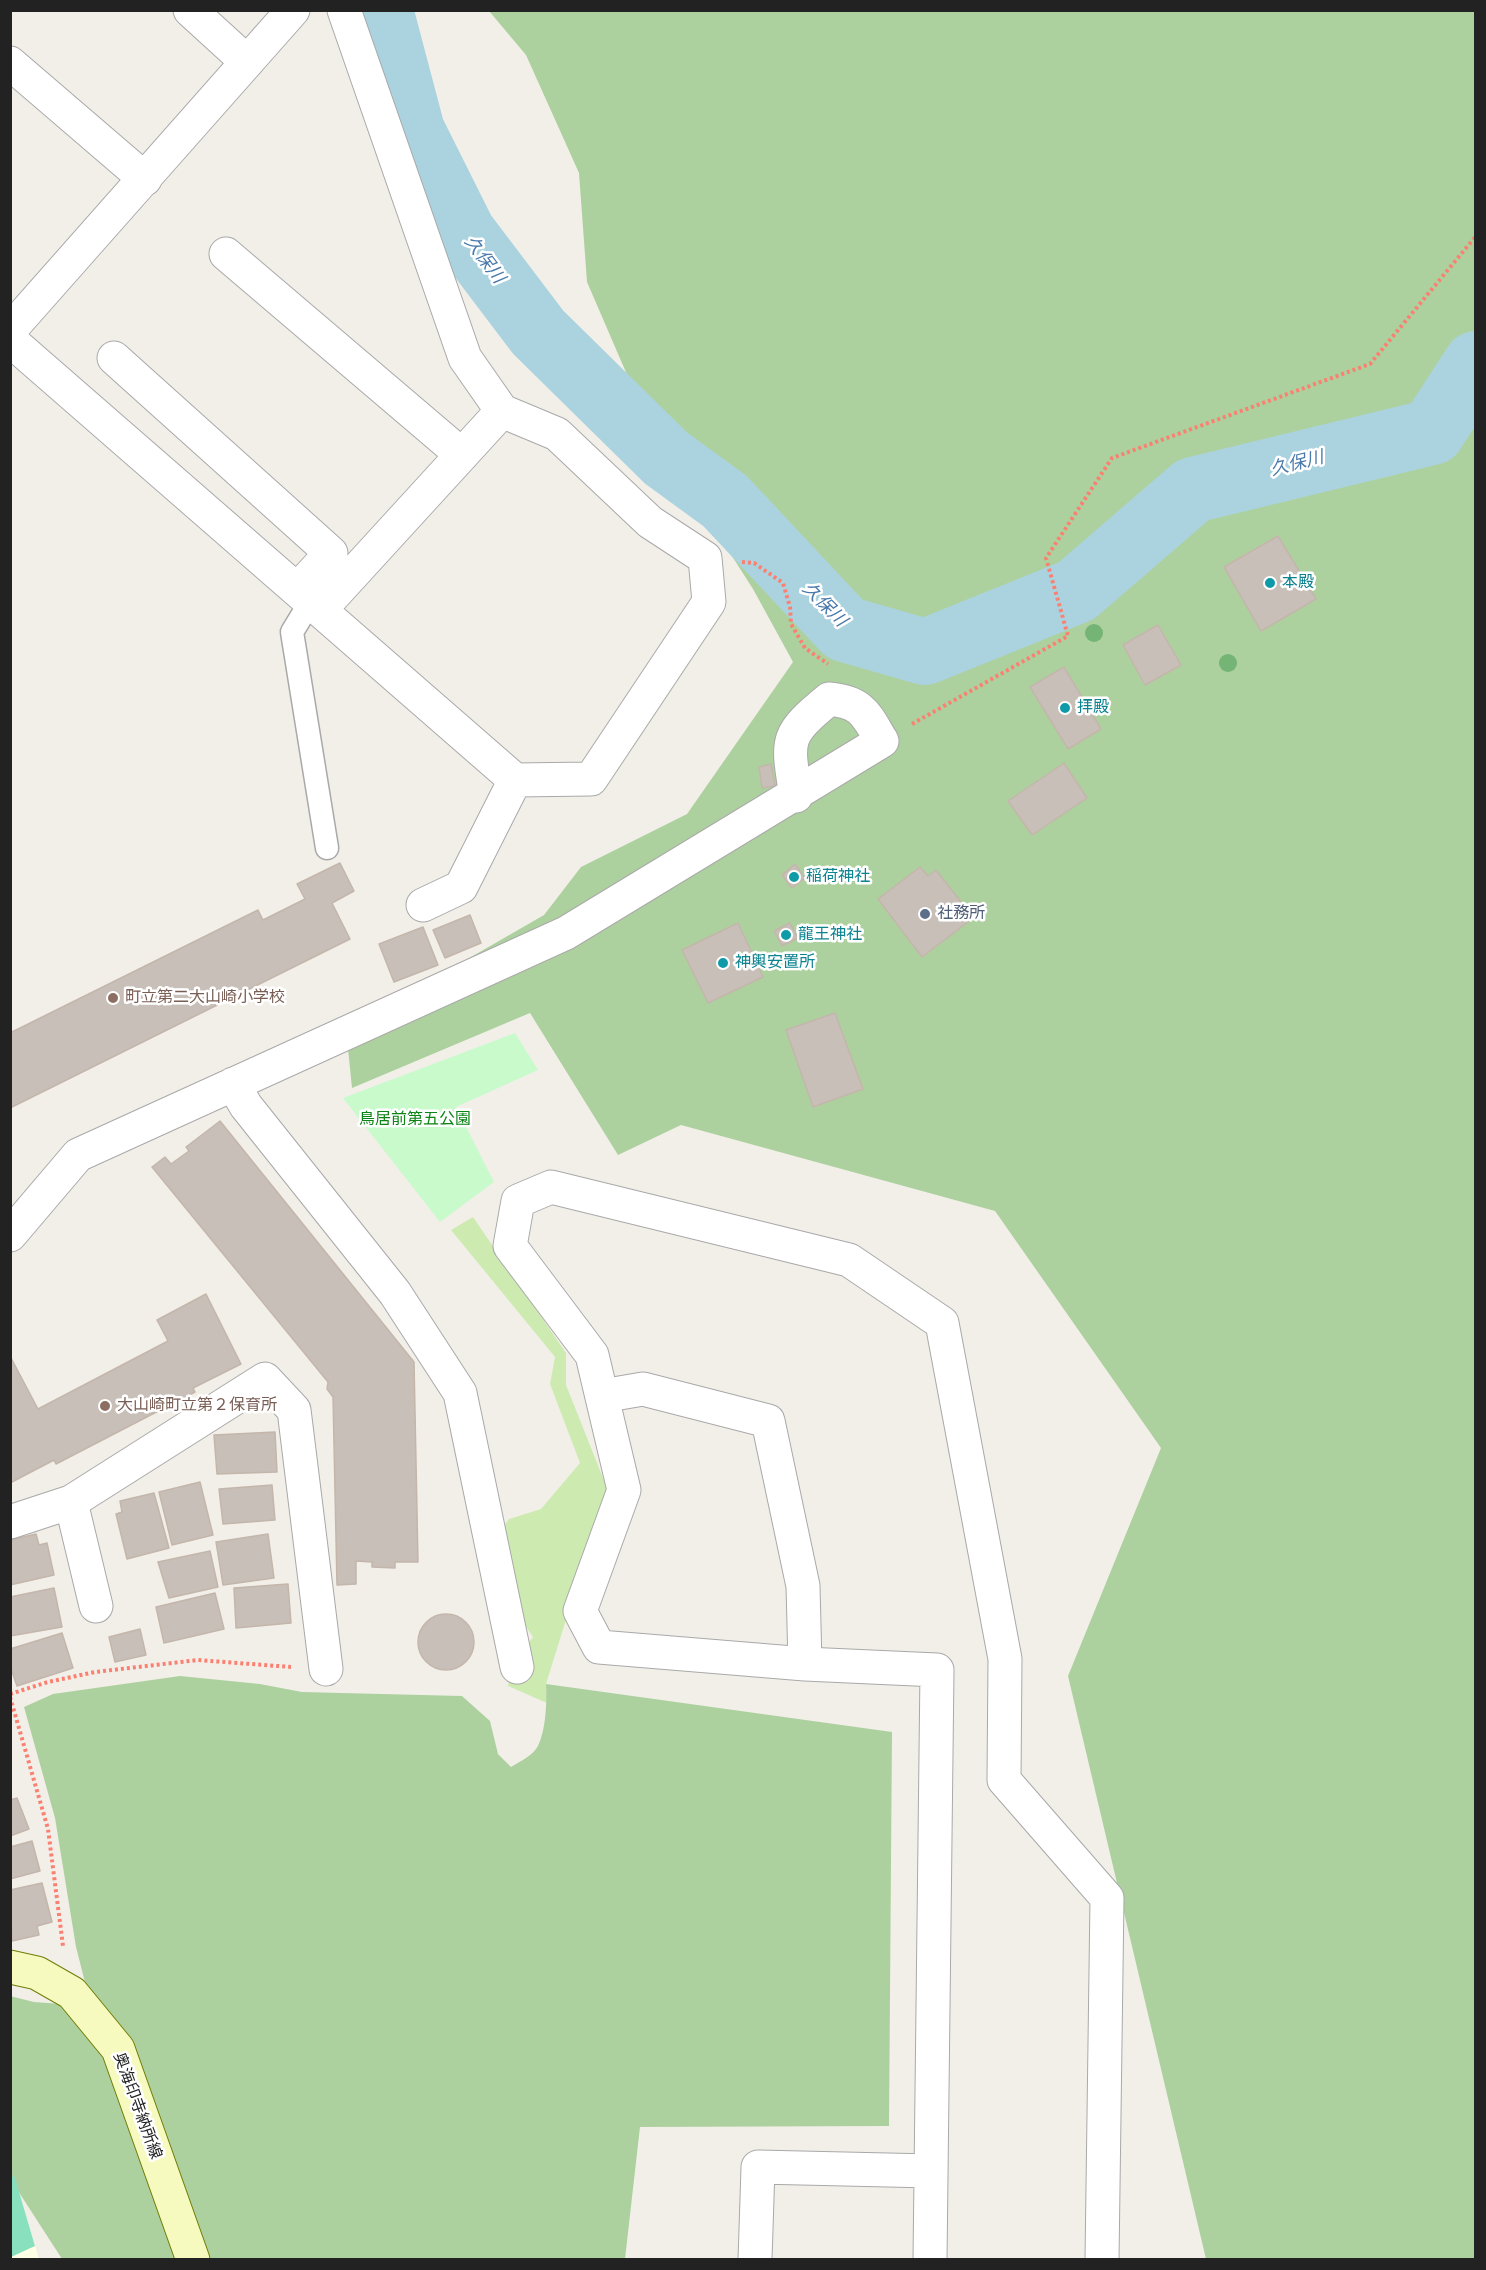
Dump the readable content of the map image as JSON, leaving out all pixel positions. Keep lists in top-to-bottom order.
{
  "streets": {
    "main road": ["奥海印寺納所線"]
  },
  "water": ["久保川"],
  "parks": ["鳥居前第五公園"],
  "places": [
    "本殿",
    "拝殿",
    "稲荷神社",
    "社務所",
    "龍王神社",
    "神輿安置所",
    "町立第二大山崎小学校",
    "大山崎町立第２保育所"
  ]
}
